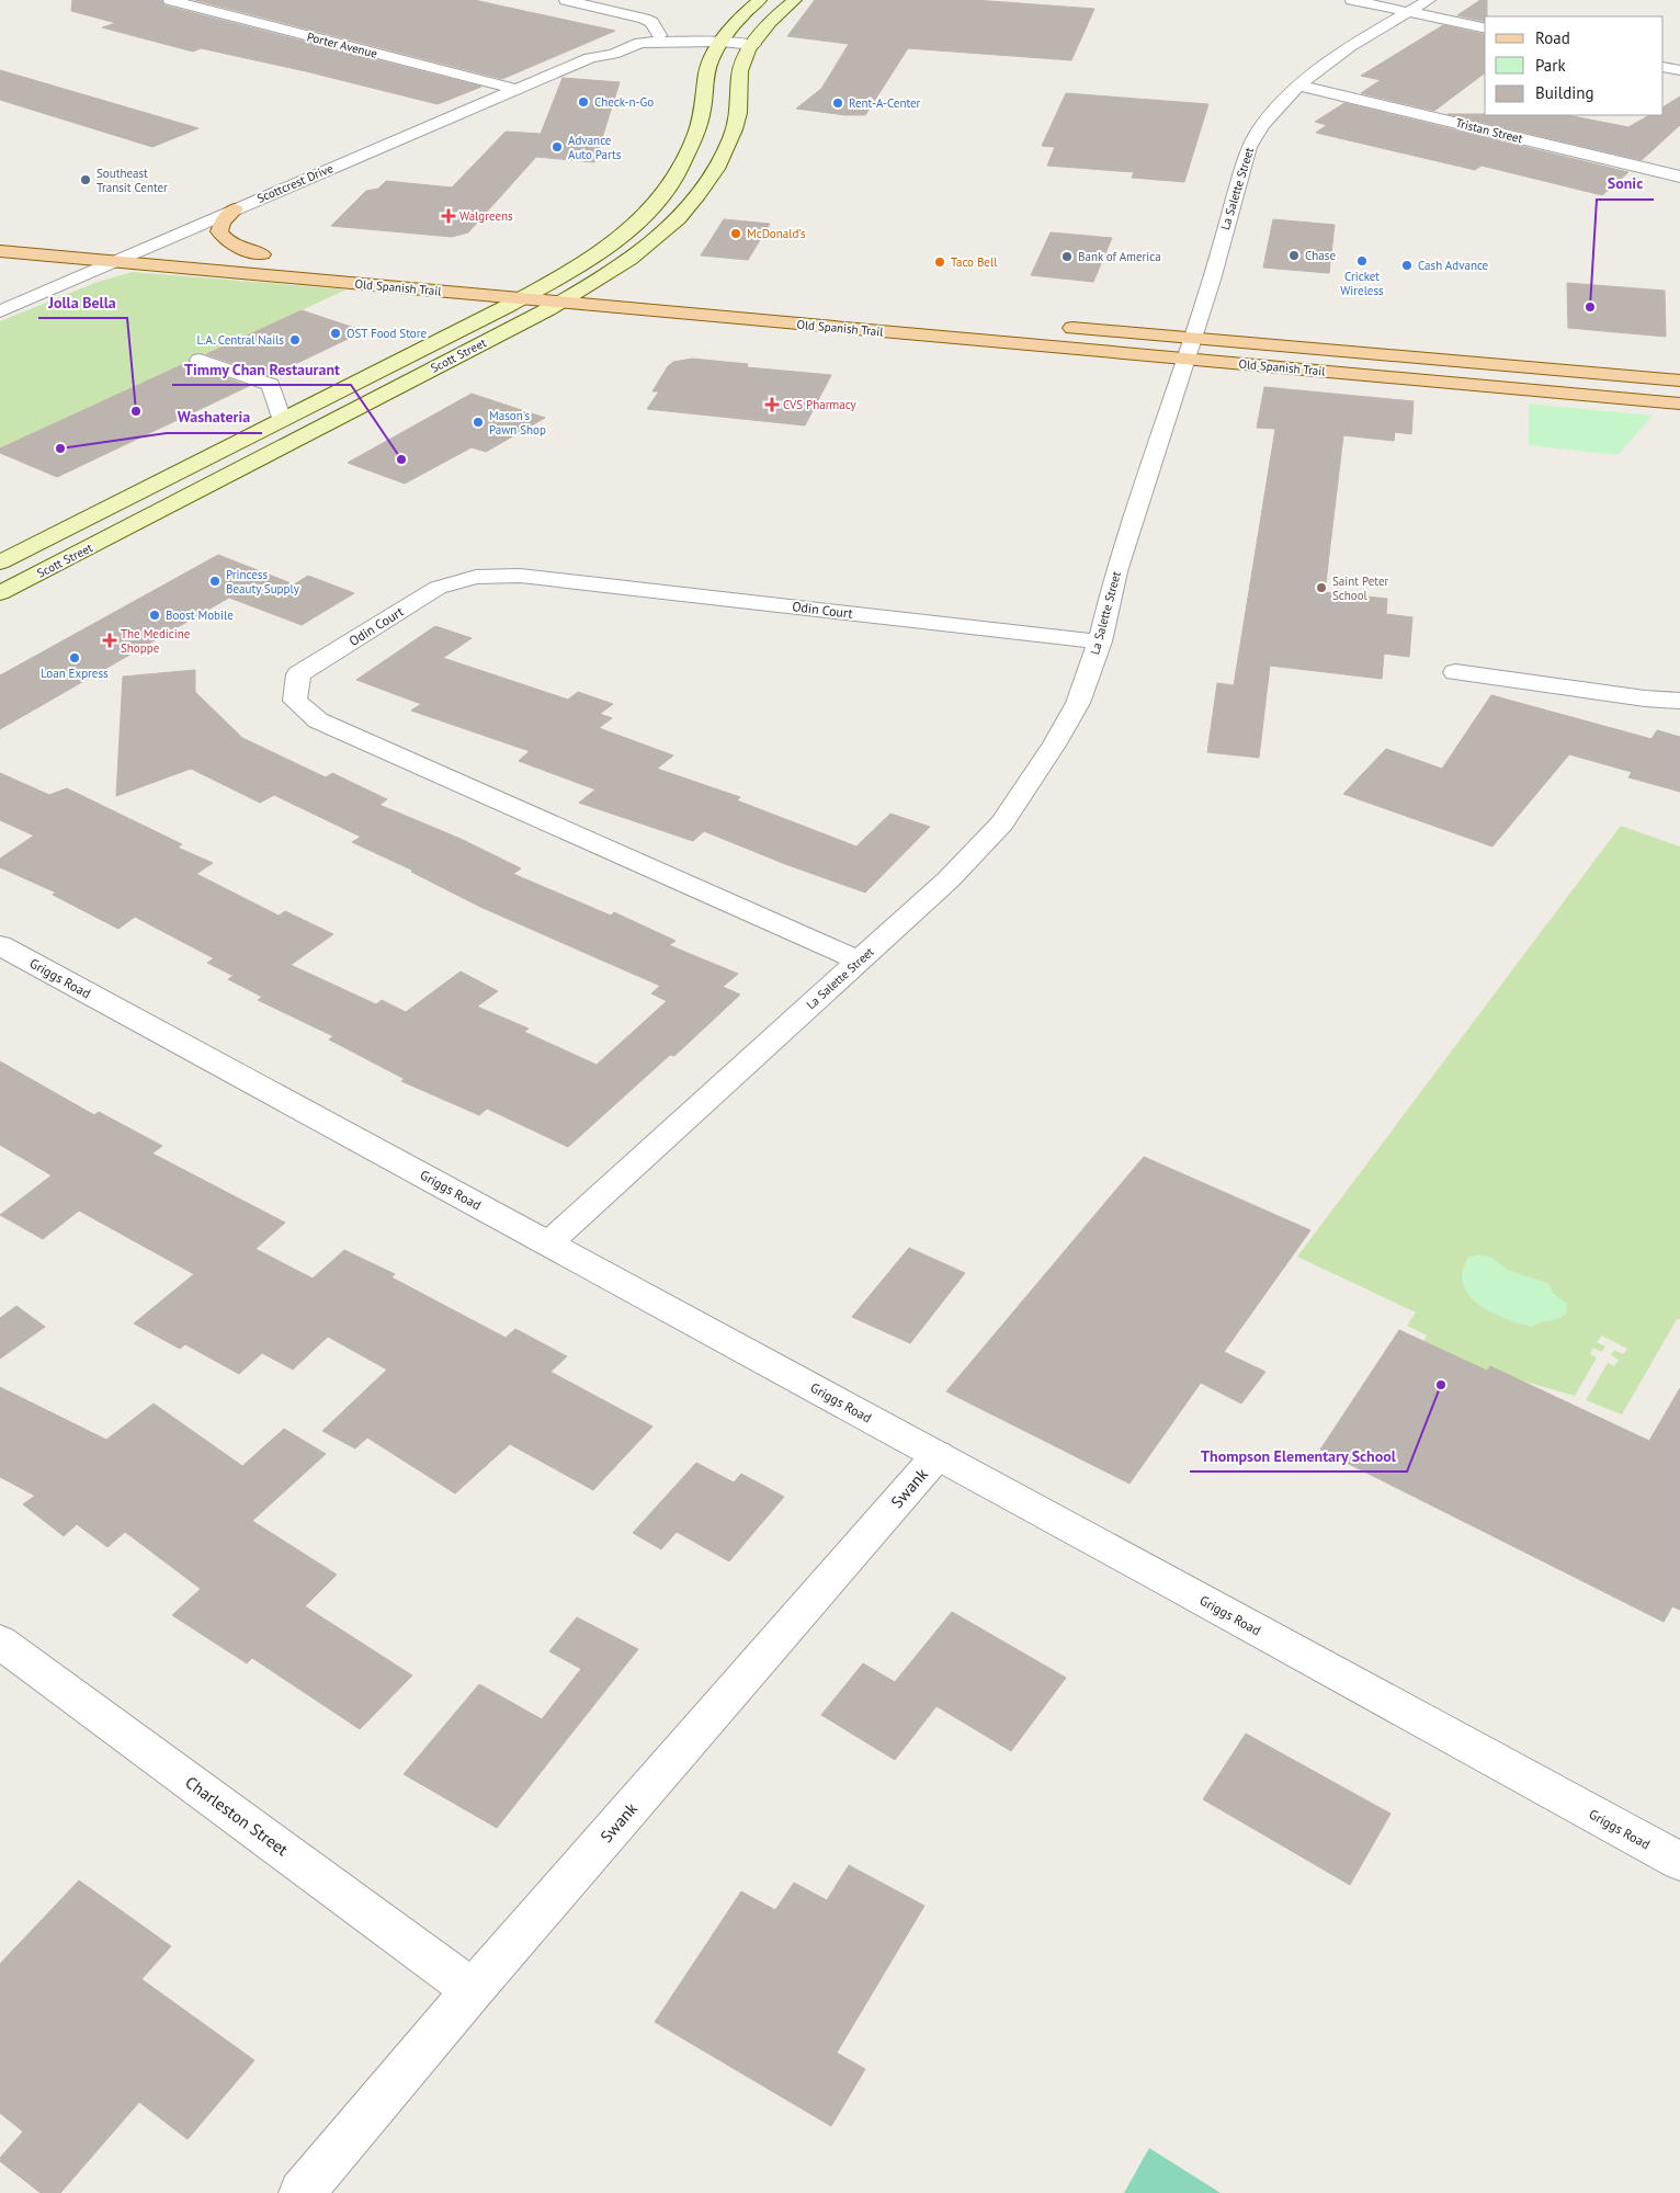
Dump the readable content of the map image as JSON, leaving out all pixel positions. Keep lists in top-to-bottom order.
{
  "streets": {
    "main road": ["Old Spanish Trail", "Scott Street"],
    "street": [
      "Porter Avenue",
      "Tristan Street",
      "Scottcrest Drive",
      "La Salette Street",
      "Odin Court",
      "Griggs Road",
      "Swank",
      "Charleston Street"
    ]
  },
  "crossings": [
    ["Porter Avenue", "Scottcrest Drive"],
    ["Tristan Street", "La Salette Street"],
    ["Scottcrest Drive", "Old Spanish Trail"],
    ["Scottcrest Drive", "Scott Street"],
    ["La Salette Street", "Old Spanish Trail"],
    ["La Salette Street", "Odin Court"],
    ["La Salette Street", "Griggs Road"],
    ["Old Spanish Trail", "Scott Street"],
    ["Griggs Road", "Swank"],
    ["Swank", "Charleston Street"]
  ],
  "places": {
    "other": [
      "Check-n-Go",
      "Rent-A-Center",
      "Advance Auto Parts",
      "Southeast Transit Center",
      "McDonald's",
      "Chase",
      "Bank of America",
      "Cricket Wireless",
      "Taco Bell",
      "Cash Advance",
      "Sonic",
      "OST Food Store",
      "L.A. Central Nails",
      "Jolla Bella",
      "Mason's Pawn Shop",
      "Washateria",
      "Timmy Chan Restaurant",
      "Princess Beauty Supply",
      "Saint Peter School",
      "Boost Mobile",
      "Loan Express",
      "Thompson Elementary School"
    ],
    "health": ["Walgreens", "CVS Pharmacy", "The Medicine Shoppe"]
  },
  "legend": ["Road", "Park", "Building"]
}
